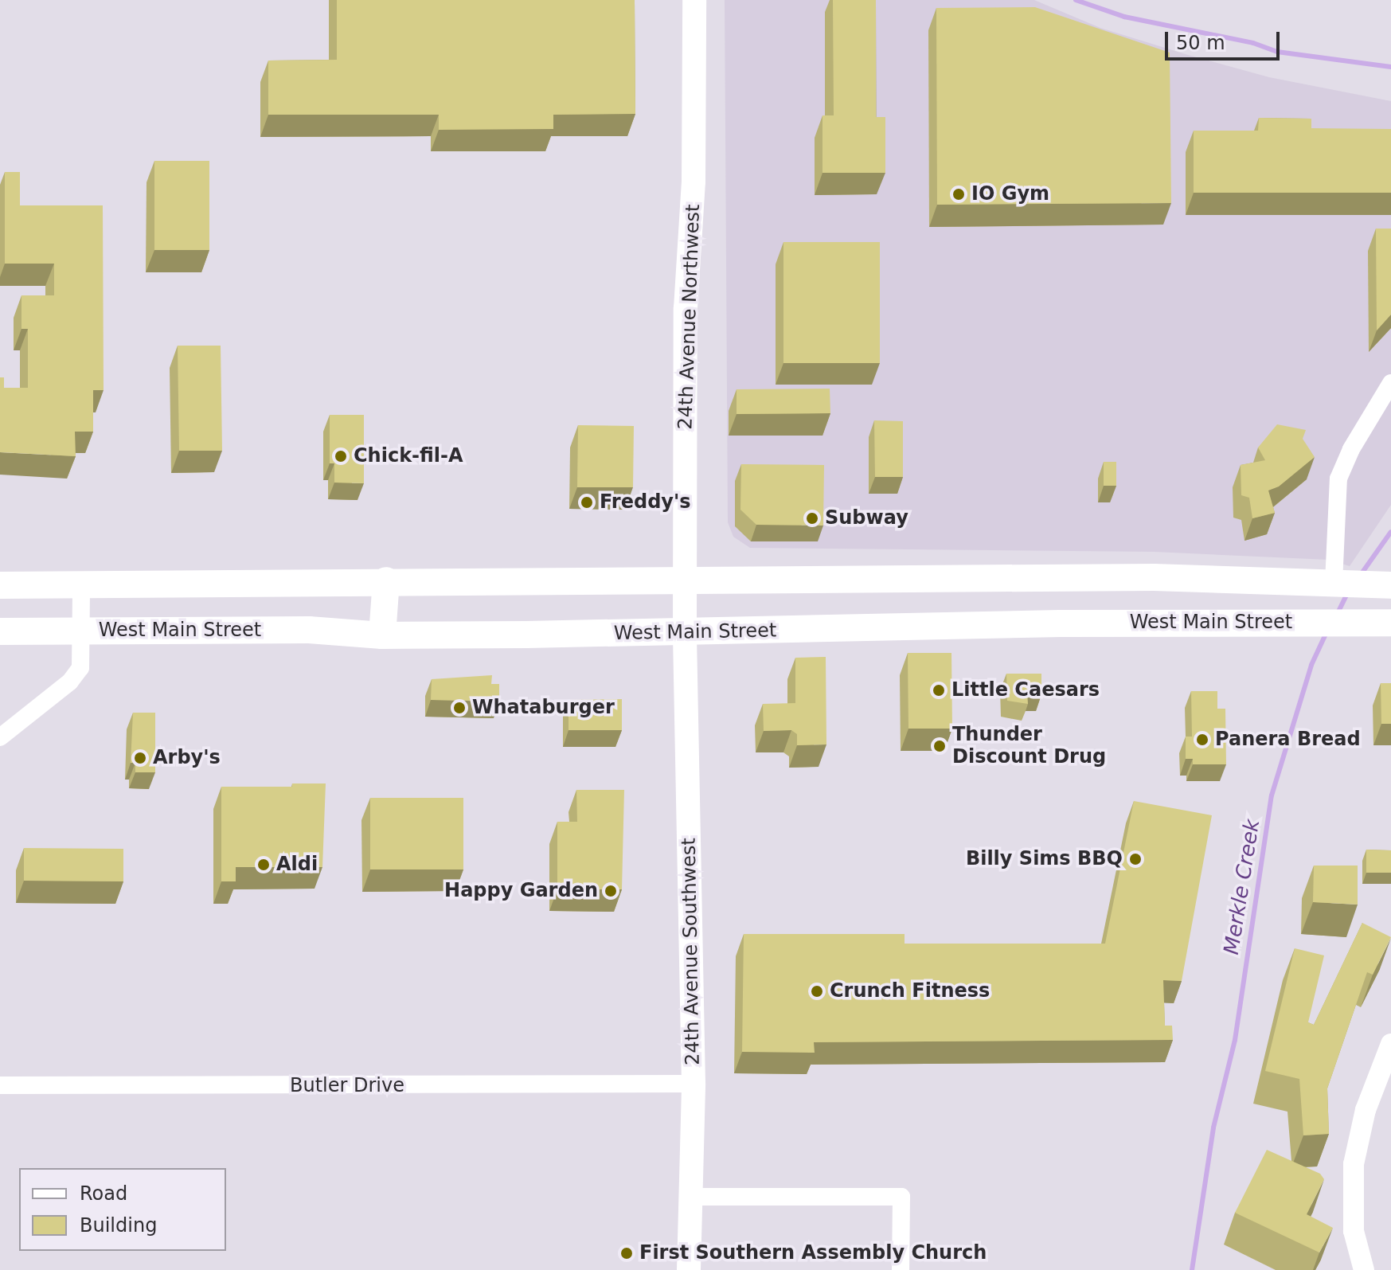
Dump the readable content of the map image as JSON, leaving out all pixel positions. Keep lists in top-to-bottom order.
{
  "streets": {
    "main road": ["24th Avenue Northwest", "West Main Street", "24th Avenue Southwest"],
    "street": ["Butler Drive"]
  },
  "crossings": [
    ["24th Avenue Northwest", "West Main Street"],
    ["24th Avenue Northwest", "24th Avenue Southwest"],
    ["West Main Street", "24th Avenue Southwest"],
    ["24th Avenue Southwest", "Butler Drive"]
  ],
  "water": ["Merkle Creek"],
  "places": [
    "IO Gym",
    "Chick-fil-A",
    "Freddy's",
    "Subway",
    "Little Caesars",
    "Whataburger",
    "Panera Bread",
    "Thunder Discount Drug",
    "Arby's",
    "Billy Sims BBQ",
    "Aldi",
    "Happy Garden",
    "Crunch Fitness",
    "First Southern Assembly Church"
  ],
  "legend": ["Road", "Building"],
  "scale_bar": "50 m"
}
